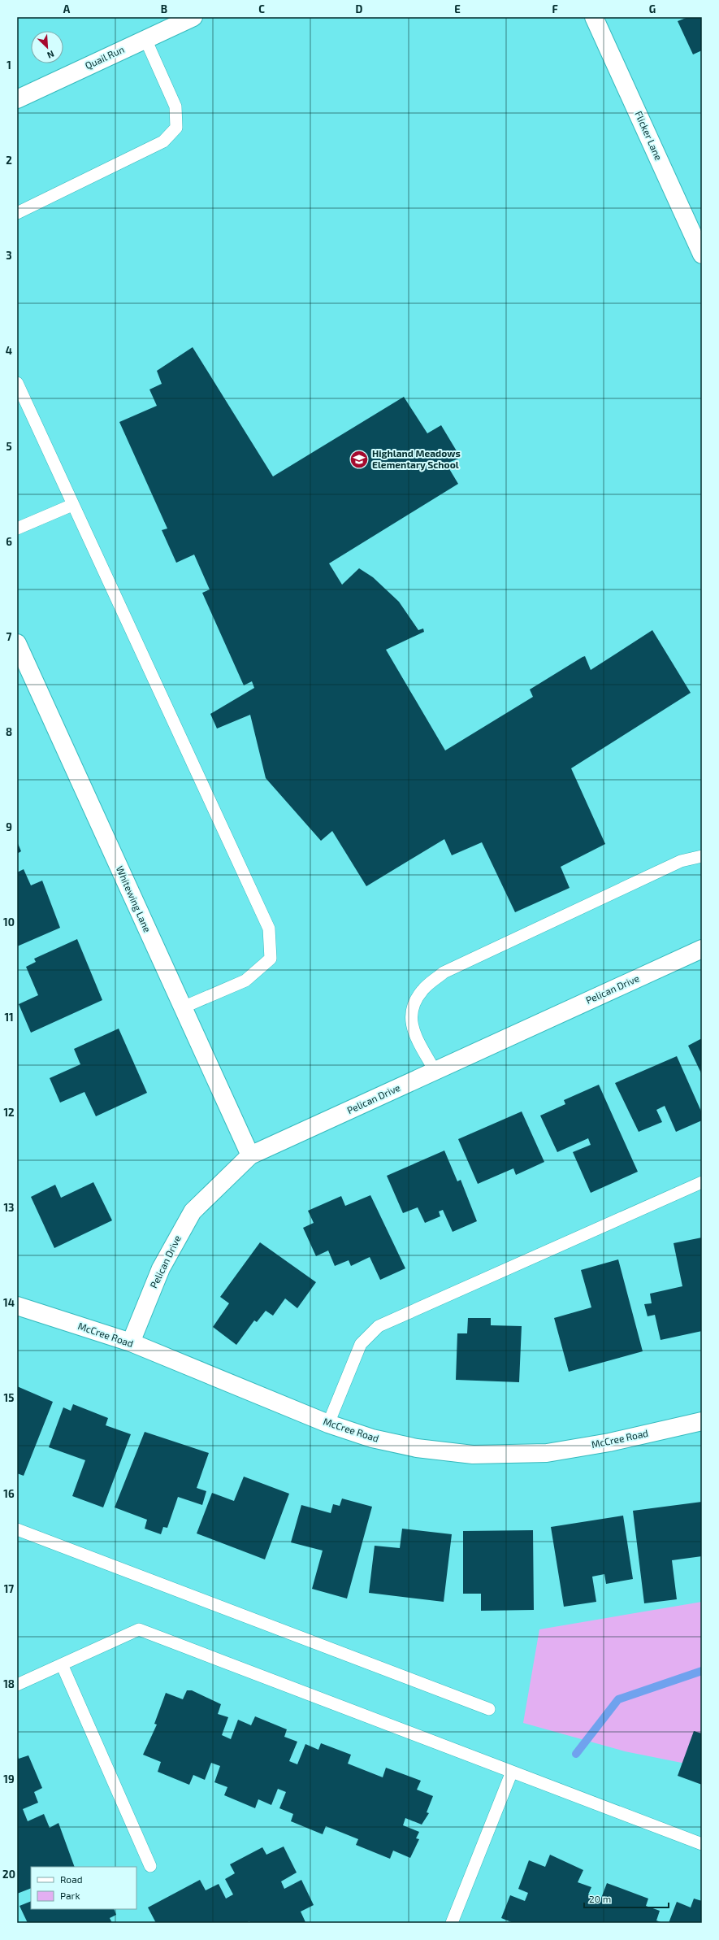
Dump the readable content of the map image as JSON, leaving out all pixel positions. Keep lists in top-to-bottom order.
{
  "streets": {
    "street": [
      "Quail Run",
      "Flicker Lane",
      "Whitewing Lane",
      "Pelican Drive",
      "McCree Road"
    ]
  },
  "crossings": [
    ["Whitewing Lane", "Pelican Drive"],
    ["Pelican Drive", "McCree Road"]
  ],
  "places": {
    "school or university": ["Highland Meadows Elementary School"]
  },
  "legend": ["Road", "Park"],
  "scale_bar": "20 m",
  "north": "bottom right",
  "grid": {
    "columns": [
      "A",
      "B",
      "C",
      "D",
      "E",
      "F",
      "G"
    ],
    "rows": [
      "1",
      "2",
      "3",
      "4",
      "5",
      "6",
      "7",
      "8",
      "9",
      "10",
      "11",
      "12",
      "13",
      "14",
      "15",
      "16",
      "17",
      "18",
      "19",
      "20"
    ]
  }
}
